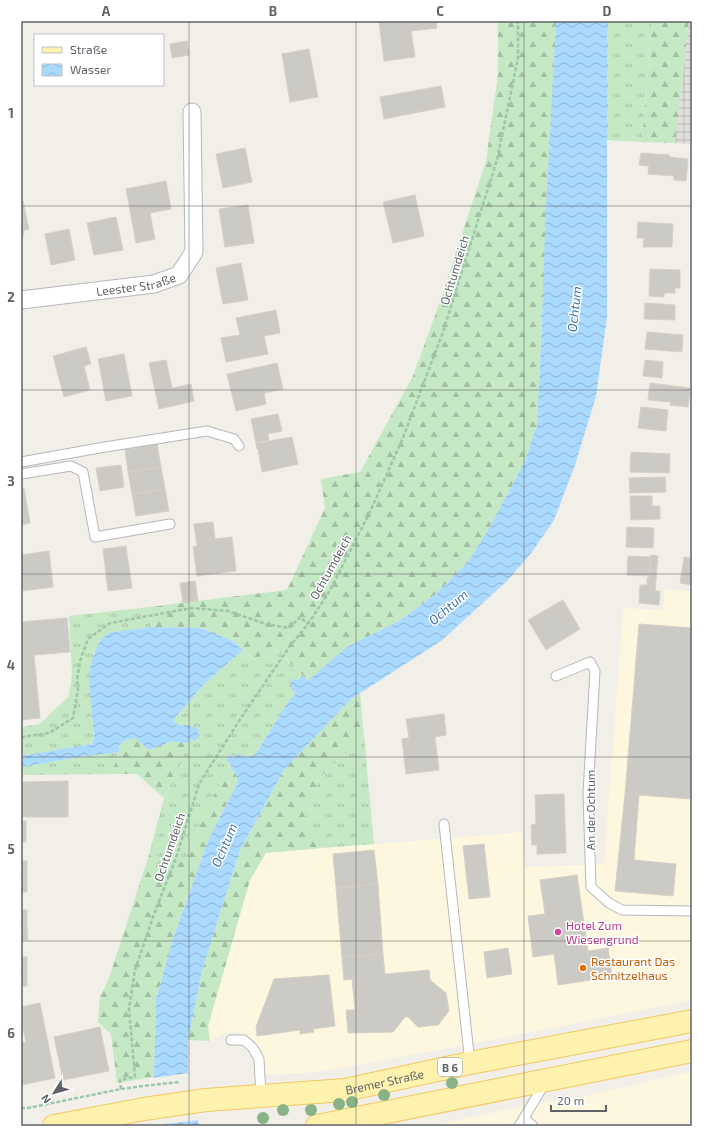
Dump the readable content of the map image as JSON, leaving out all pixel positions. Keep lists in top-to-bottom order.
{
  "streets": {
    "main road": ["B 6", "Bremer Straße"],
    "street": ["Leester Straße"],
    "lane": ["An der Ochtum"],
    "path": ["Ochtumdeich"]
  },
  "water": ["Ochtum"],
  "places": ["Hotel Zum Wiesengrund", "Restaurant Das Schnitzelhaus"],
  "legend": ["Straße", "Wasser"],
  "scale_bar": "20 m",
  "north": "bottom left",
  "grid": {
    "columns": [
      "A",
      "B",
      "C",
      "D"
    ],
    "rows": [
      "1",
      "2",
      "3",
      "4",
      "5",
      "6"
    ]
  }
}
